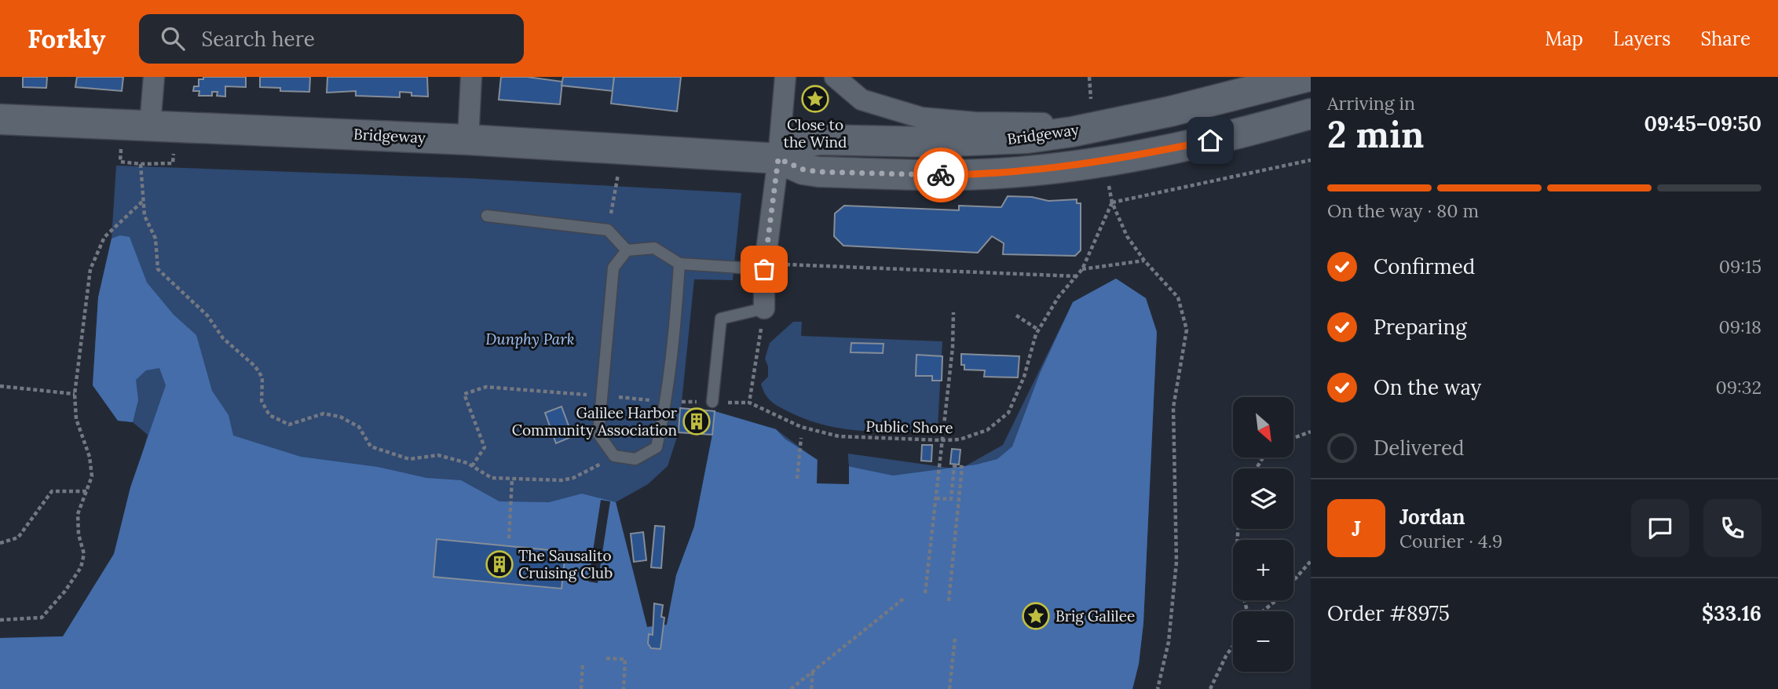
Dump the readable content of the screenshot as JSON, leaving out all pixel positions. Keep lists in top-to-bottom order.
{
  "streets": {
    "main road": ["Bridgeway"],
    "path": ["Public Shore"]
  },
  "parks": ["Dunphy Park"],
  "places": {
    "place": ["Close to the Wind", "Brig Galilee"],
    "building": ["Galilee Harbor Community Association", "The Sausalito Cruising Club"]
  },
  "north": "bottom right",
  "page": {
    "header": "Forkly",
    "search": "Search here",
    "nav": ["Map", "Layers", "Share"],
    "heading": ["2 min", "Arriving in", "09:45–09:50"],
    "panel": [
      "Jordan",
      "Courier · 4.9",
      "Order #8975",
      "$33.16"
    ],
    "bar": "On the way · 80 m",
    "list": [
      ["Confirmed", "09:15"],
      ["Preparing", "09:18"],
      ["On the way", "09:32"],
      "Delivered"
    ],
    "map_buttons": ["+", "−"],
    "round": "J"
  }
}
